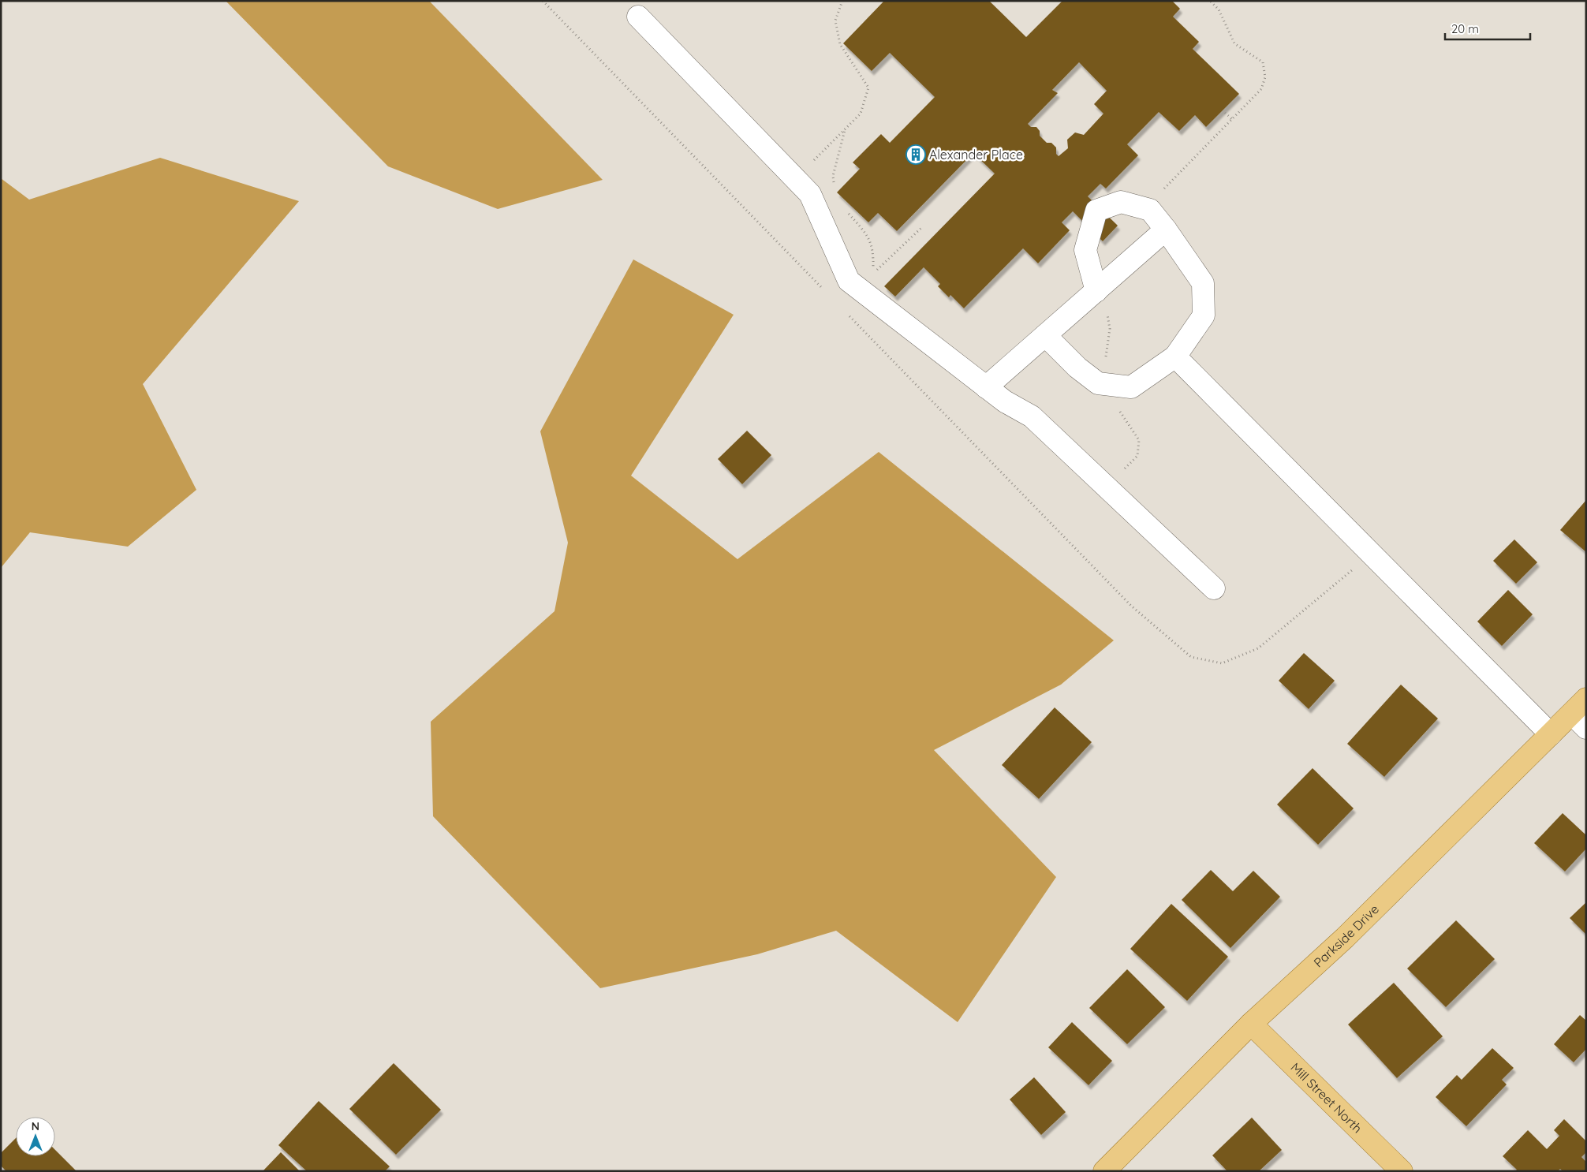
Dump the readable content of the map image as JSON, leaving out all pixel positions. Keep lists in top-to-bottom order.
{
  "streets": {
    "main road": ["Parkside Drive", "Mill Street North"]
  },
  "crossings": [
    ["Parkside Drive", "Mill Street North"]
  ],
  "places": {
    "building": ["Alexander Place"]
  },
  "scale_bar": "20 m",
  "north": "top"
}
